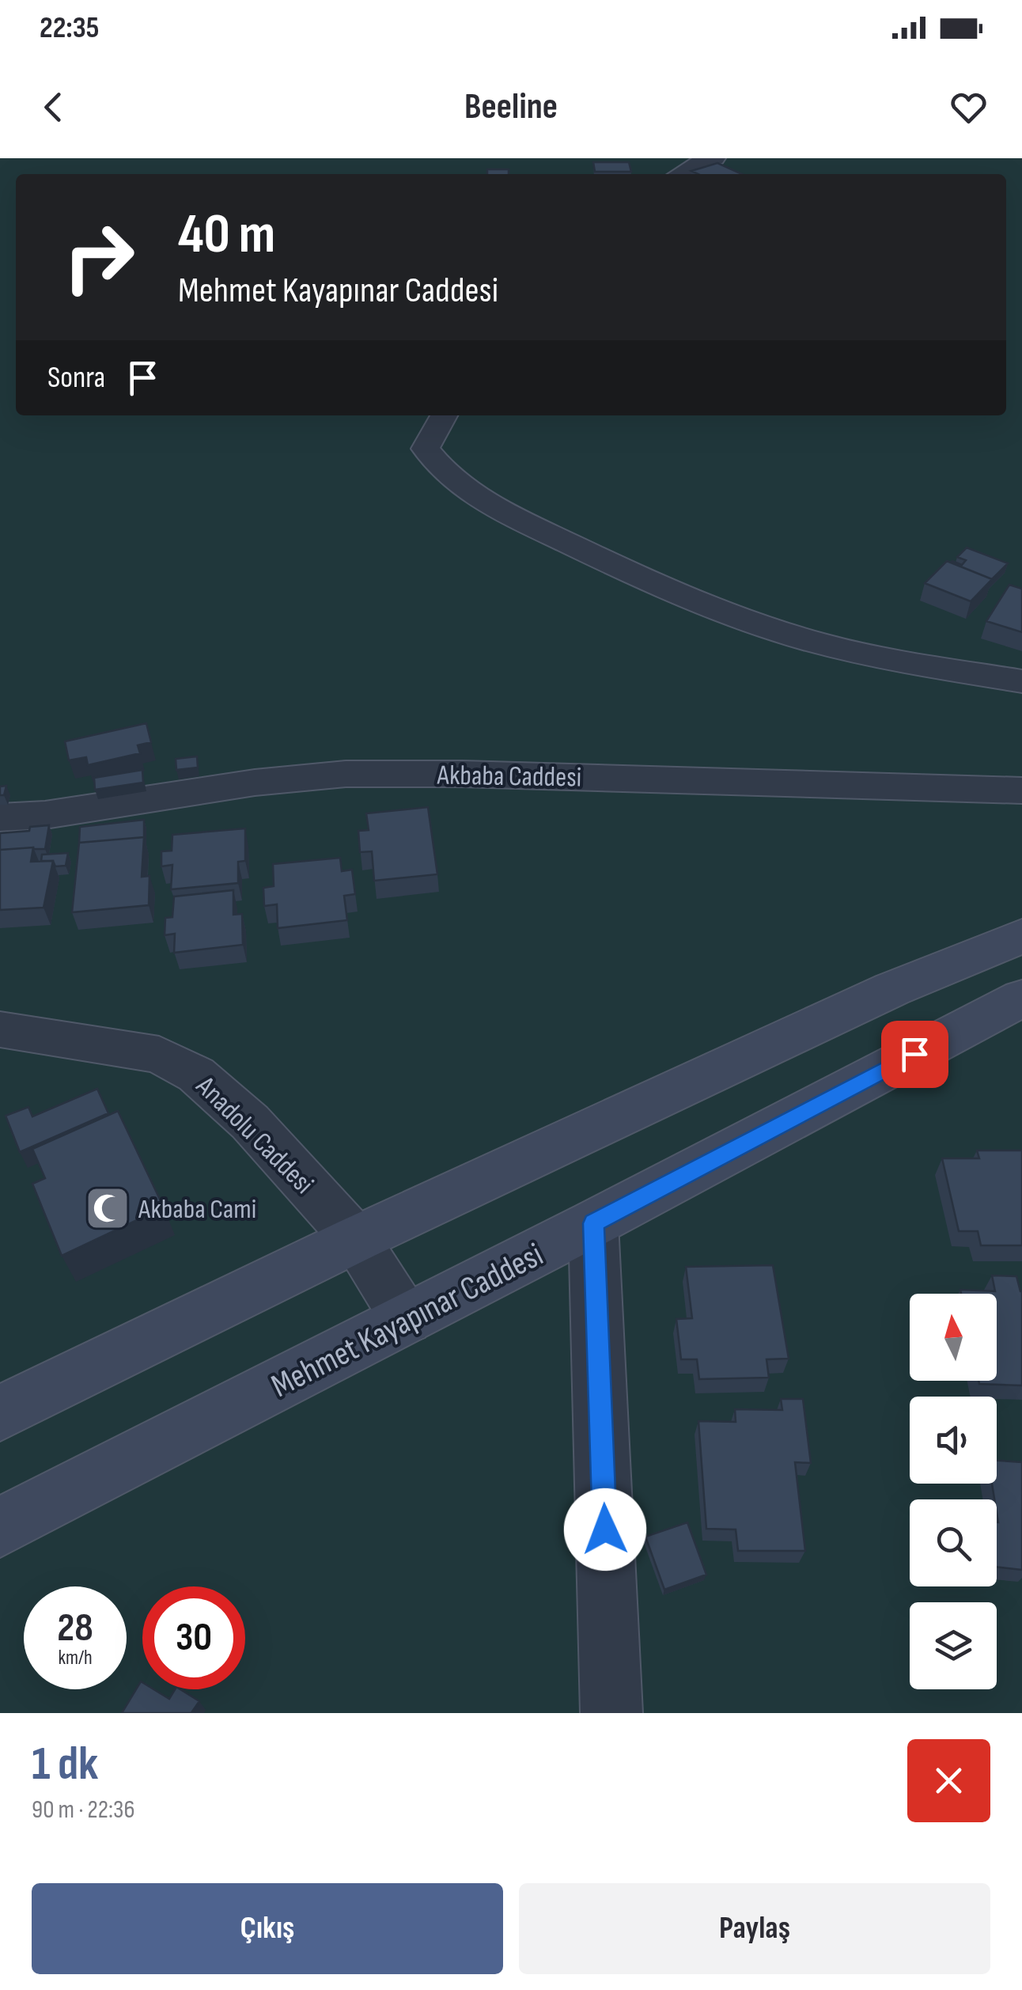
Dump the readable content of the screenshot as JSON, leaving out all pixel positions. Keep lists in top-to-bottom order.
{
  "streets": {
    "main road": ["Mehmet Kayapınar Caddesi"],
    "street": ["Akbaba Caddesi", "Anadolu Caddesi"]
  },
  "crossings": [
    ["Anadolu Caddesi", "Mehmet Kayapınar Caddesi"]
  ],
  "places": {
    "mosque": ["Akbaba Cami"]
  },
  "north": "top",
  "page": {
    "status": "22:35",
    "header": "Beeline",
    "turn": ["40 m", "Mehmet Kayapınar Caddesi"],
    "then": "Sonra",
    "speed": "28 km/h",
    "limit": "30",
    "heading": ["1 dk", "90 m · 22:36"],
    "buttons": ["Çıkış", "Paylaş"]
  }
}
